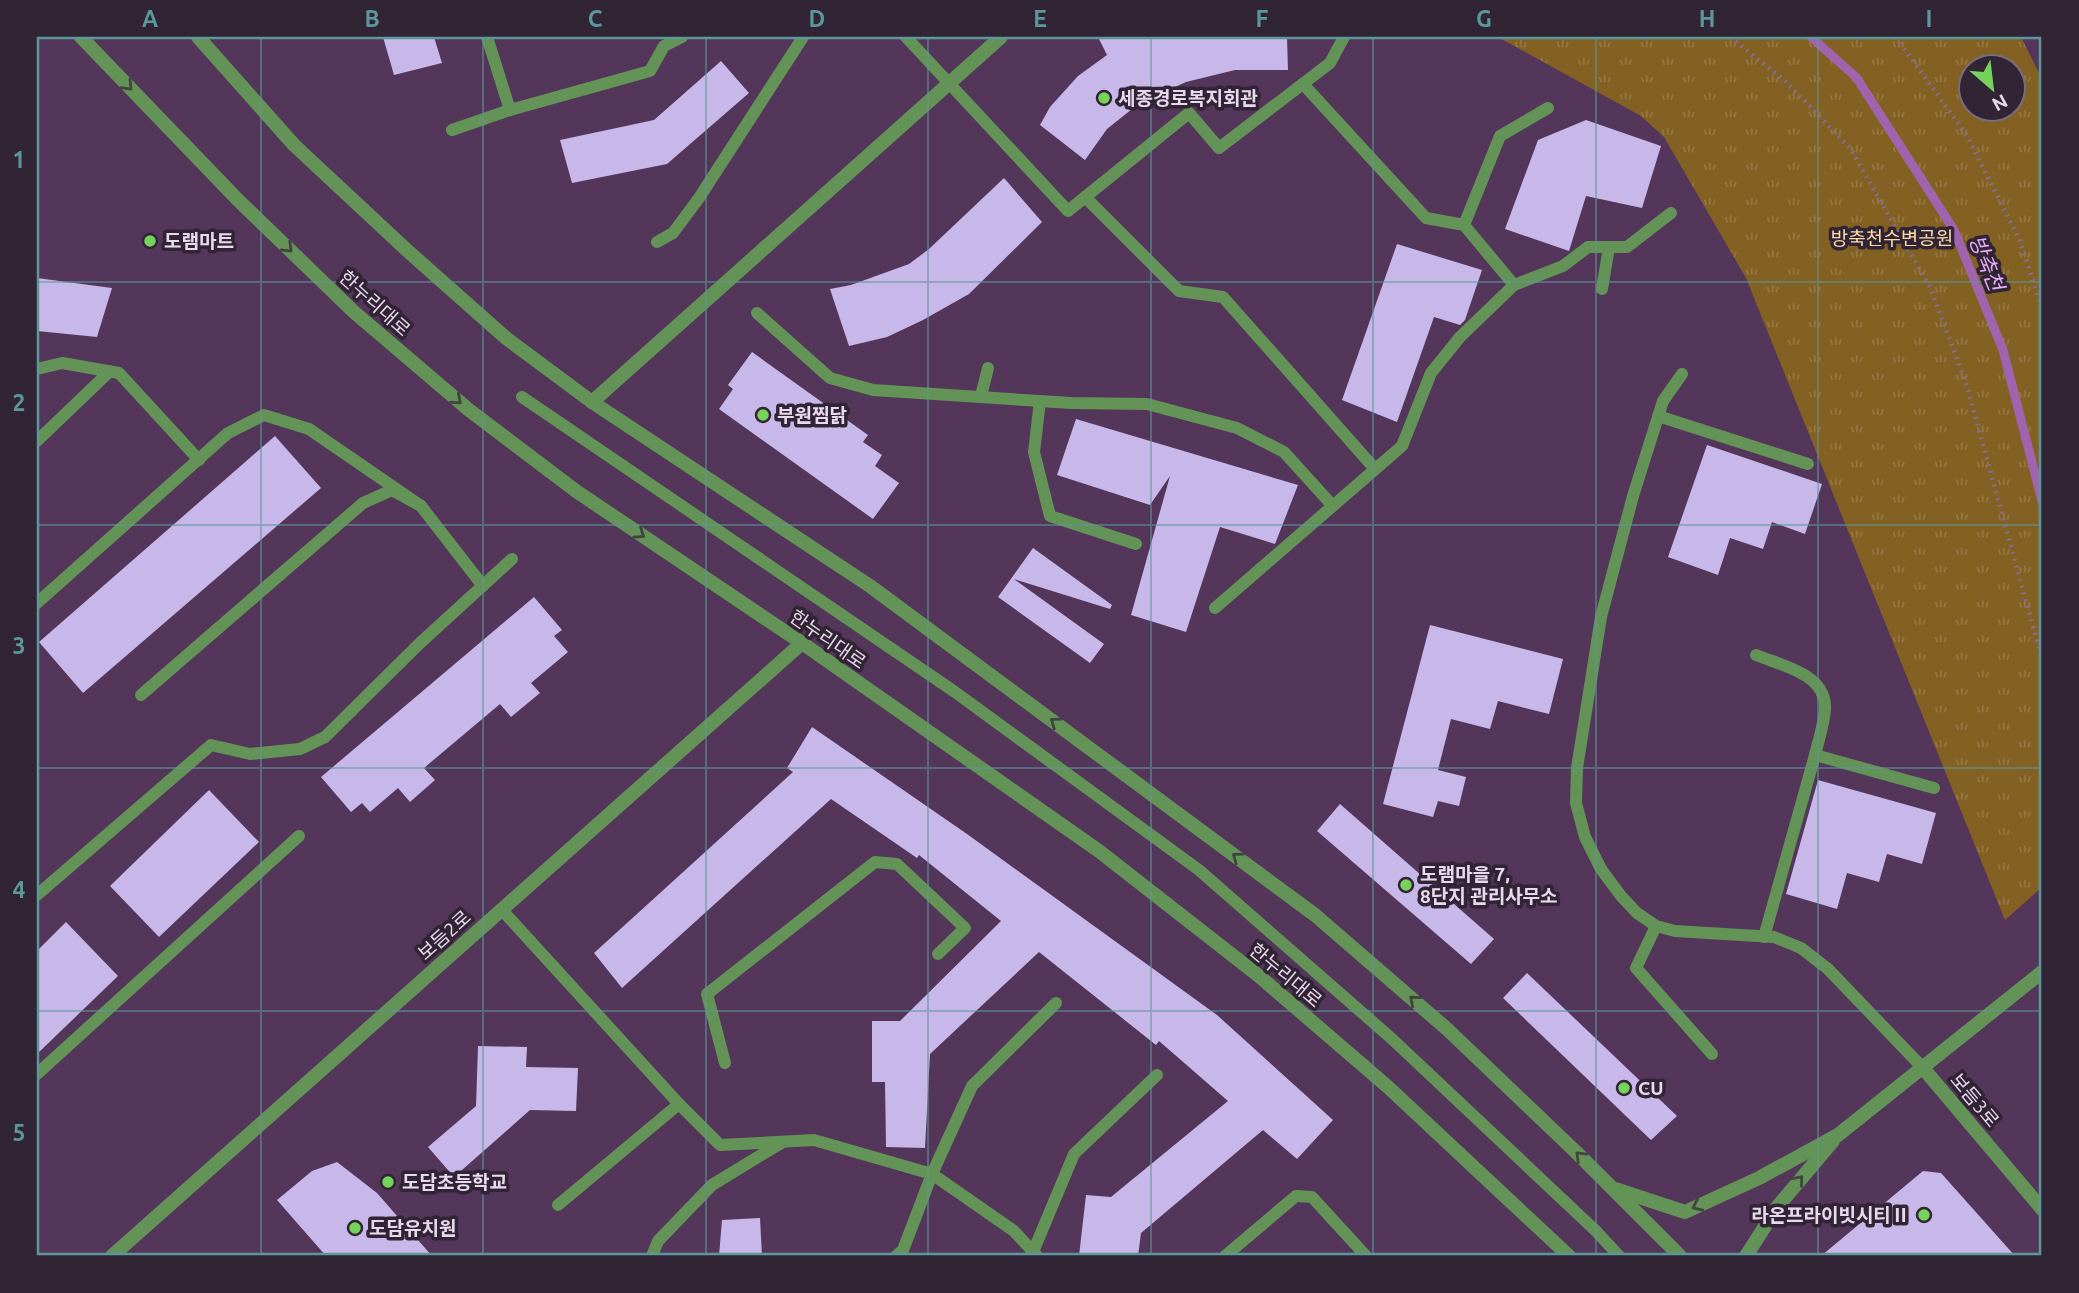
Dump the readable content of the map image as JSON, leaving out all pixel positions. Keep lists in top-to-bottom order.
{
  "streets": {
    "street": ["한누리대로", "보듬2로", "보듬3로"]
  },
  "crossings": [
    ["한누리대로", "보듬2로"]
  ],
  "water": ["방축천"],
  "parks": ["방축천수변공원"],
  "places": [
    "세종경로복지회관",
    "도램마트",
    "부원찜닭",
    "도램마을 7, 8단지 관리사무소",
    "CU",
    "도담초등학교",
    "라온프라이빗시티Ⅱ",
    "도담유치원"
  ],
  "north": "bottom right",
  "grid": {
    "columns": [
      "A",
      "B",
      "C",
      "D",
      "E",
      "F",
      "G",
      "H",
      "I"
    ],
    "rows": [
      "1",
      "2",
      "3",
      "4",
      "5"
    ]
  }
}
